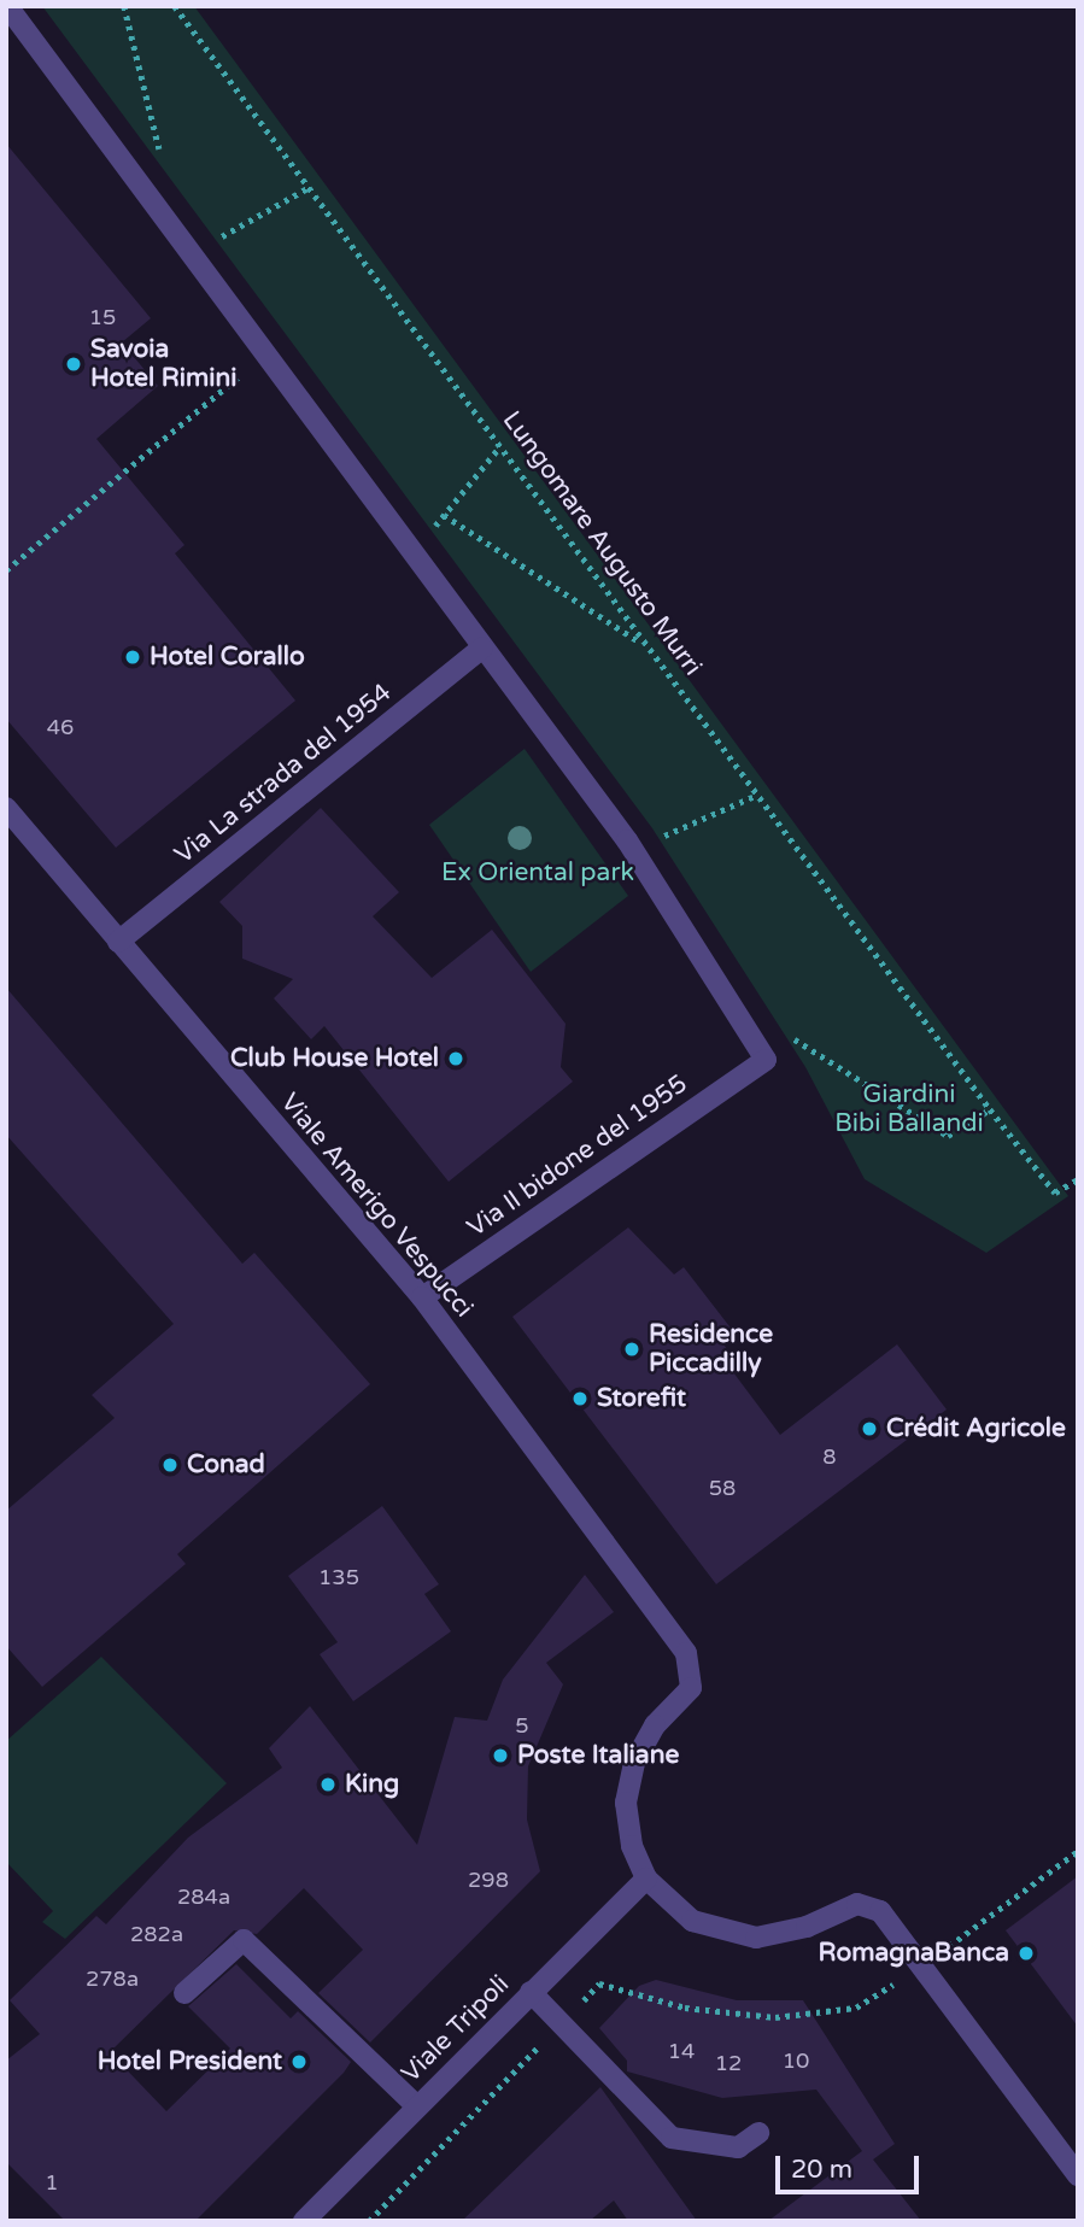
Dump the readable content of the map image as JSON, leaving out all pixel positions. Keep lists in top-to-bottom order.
{
  "streets": {
    "street": [
      "Via La strada del 1954",
      "Via Il bidone del 1955",
      "Viale Amerigo Vespucci",
      "Viale Tripoli"
    ],
    "path": ["Lungomare Augusto Murri"]
  },
  "crossings": [
    ["Via La strada del 1954", "Via Il bidone del 1955"],
    ["Via La strada del 1954", "Viale Amerigo Vespucci"],
    ["Via Il bidone del 1955", "Viale Amerigo Vespucci"],
    ["Viale Amerigo Vespucci", "Viale Tripoli"]
  ],
  "parks": ["Ex Oriental park", "Giardini Bibi Ballandi"],
  "places": [
    "Savoia Hotel Rimini",
    "Hotel Corallo",
    "Club House Hotel",
    "Residence Piccadilly",
    "Storefit",
    "Crédit Agricole",
    "Conad",
    "Poste Italiane",
    "King",
    "RomagnaBanca",
    "Hotel President"
  ],
  "house_numbers": [
    "15",
    "46",
    "8",
    "58",
    "135",
    "5",
    "298",
    "284a",
    "282a",
    "278a",
    "14",
    "10",
    "12",
    "1"
  ],
  "scale_bar": "20 m"
}
